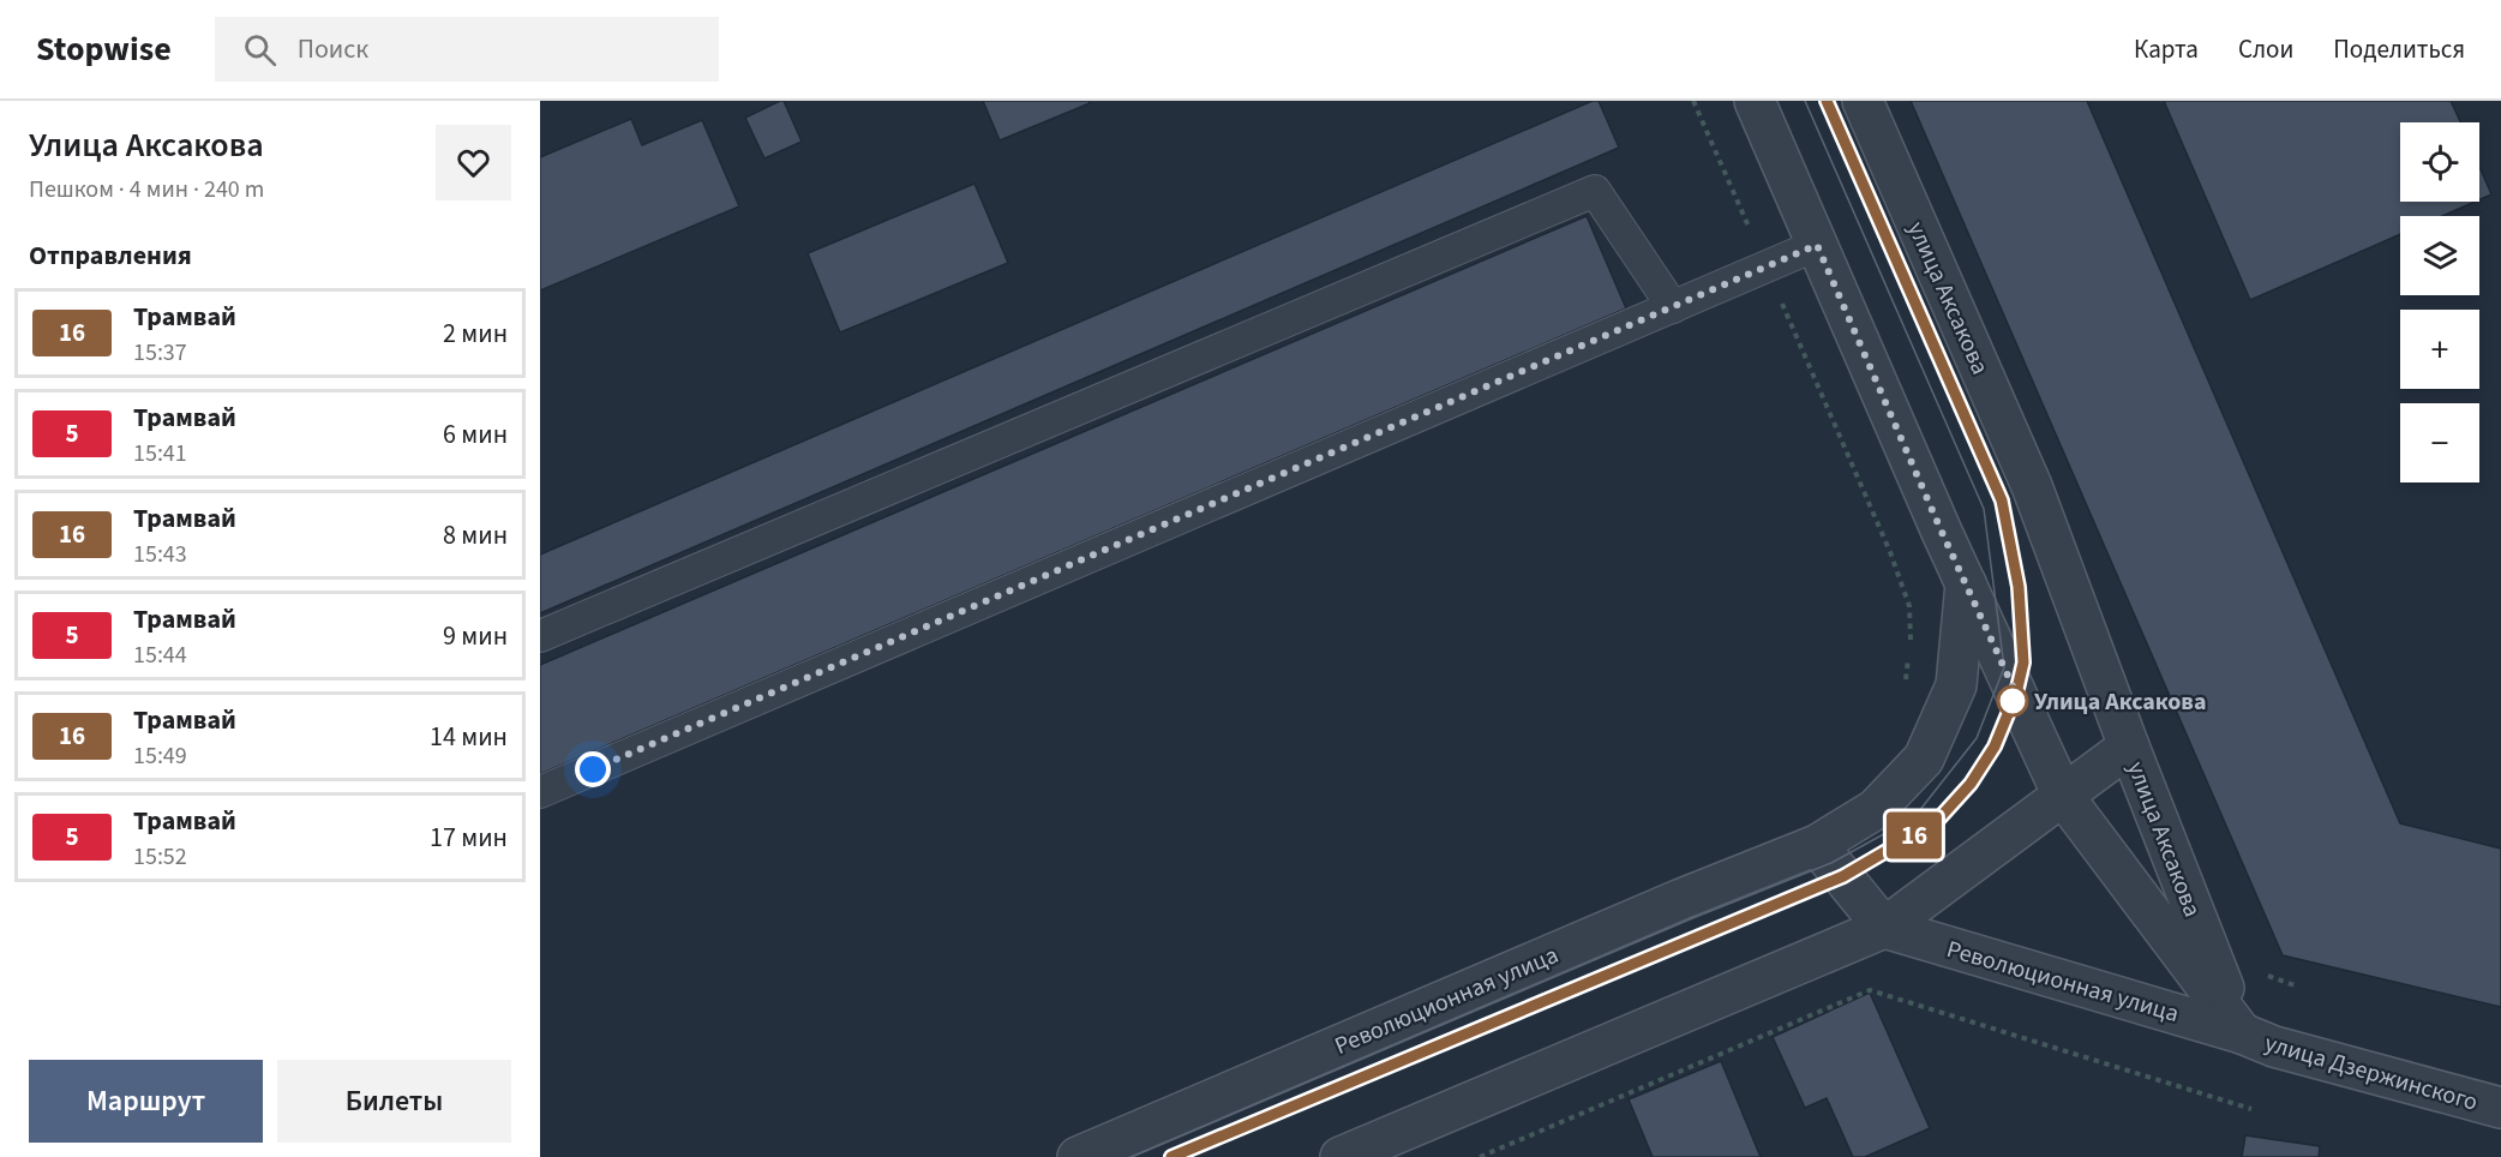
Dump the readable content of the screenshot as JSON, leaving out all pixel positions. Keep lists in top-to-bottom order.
{
  "streets": {
    "street": ["улица Аксакова", "Революционная улица", "улица Дзержинского"]
  },
  "crossings": [
    ["улица Аксакова", "Революционная улица"],
    ["улица Аксакова", "улица Дзержинского"],
    ["Революционная улица", "улица Дзержинского"]
  ],
  "places": ["Улица Аксакова"],
  "lines": ["tram line 16"],
  "page": {
    "header": "Stopwise",
    "search": "Поиск",
    "nav": ["Карта", "Слои", "Поделиться"],
    "heading": [
      ["Улица Аксакова", "Пешком · 4 мин · 240 m"],
      "Отправления"
    ],
    "on_map": "16",
    "map_buttons": ["+", "−"],
    "list": [
      {
        "mark": "16",
        "name": "Трамвай",
        "note": "15:37",
        "value": "2 мин"
      },
      {
        "mark": "5",
        "name": "Трамвай",
        "note": "15:41",
        "value": "6 мин"
      },
      {
        "mark": "16",
        "name": "Трамвай",
        "note": "15:43",
        "value": "8 мин"
      },
      {
        "mark": "5",
        "name": "Трамвай",
        "note": "15:44",
        "value": "9 мин"
      },
      {
        "mark": "16",
        "name": "Трамвай",
        "note": "15:49",
        "value": "14 мин"
      },
      {
        "mark": "5",
        "name": "Трамвай",
        "note": "15:52",
        "value": "17 мин"
      }
    ],
    "buttons": ["Маршрут", "Билеты"]
  }
}
